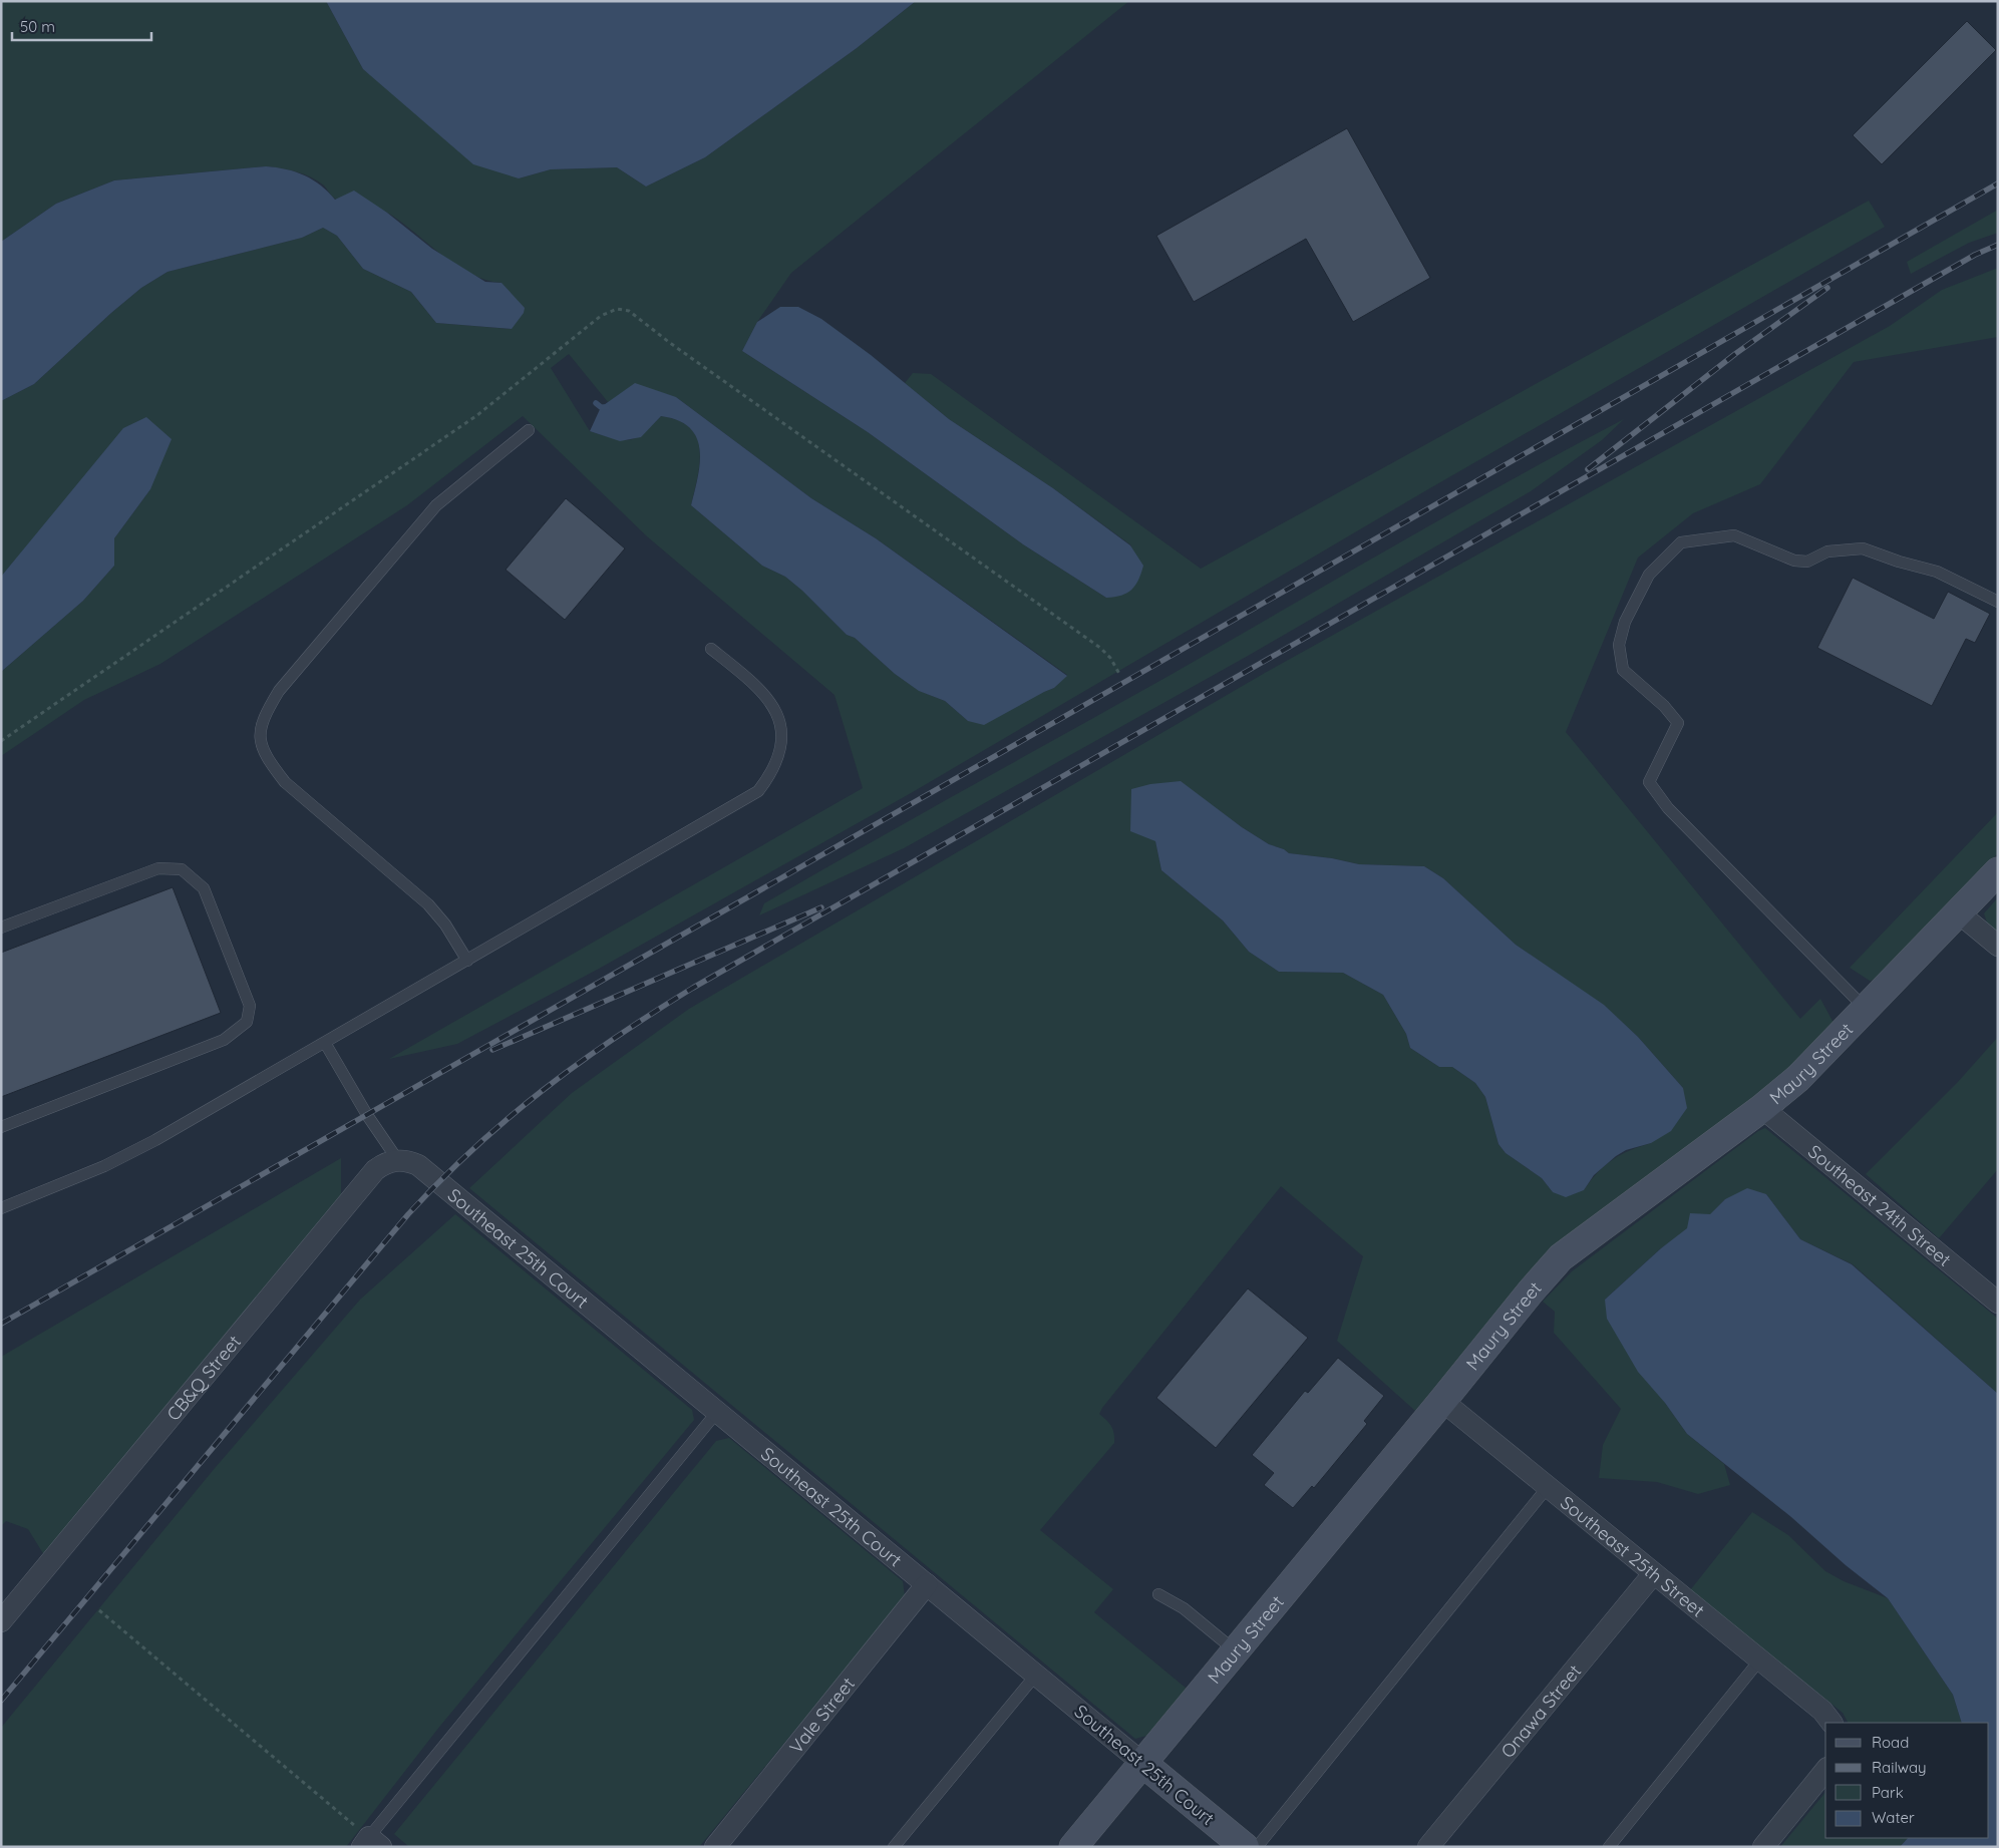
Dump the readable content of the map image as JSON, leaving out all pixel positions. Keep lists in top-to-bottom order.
{
  "streets": {
    "main road": ["Maury Street", "Southeast 25th Court"],
    "street": [
      "Southeast 24th Street",
      "CB&Q Street",
      "Southeast 25th Street",
      "Onawa Street",
      "Vale Street"
    ]
  },
  "crossings": [
    ["Maury Street", "Southeast 24th Street"],
    ["Maury Street", "Southeast 25th Court"],
    ["Maury Street", "Southeast 25th Street"],
    ["Southeast 25th Court", "CB&Q Street"],
    ["Southeast 25th Court", "Vale Street"],
    ["Southeast 25th Street", "Onawa Street"]
  ],
  "legend": [
    "Road",
    "Railway",
    "Park",
    "Water"
  ],
  "scale_bar": "50 m"
}
